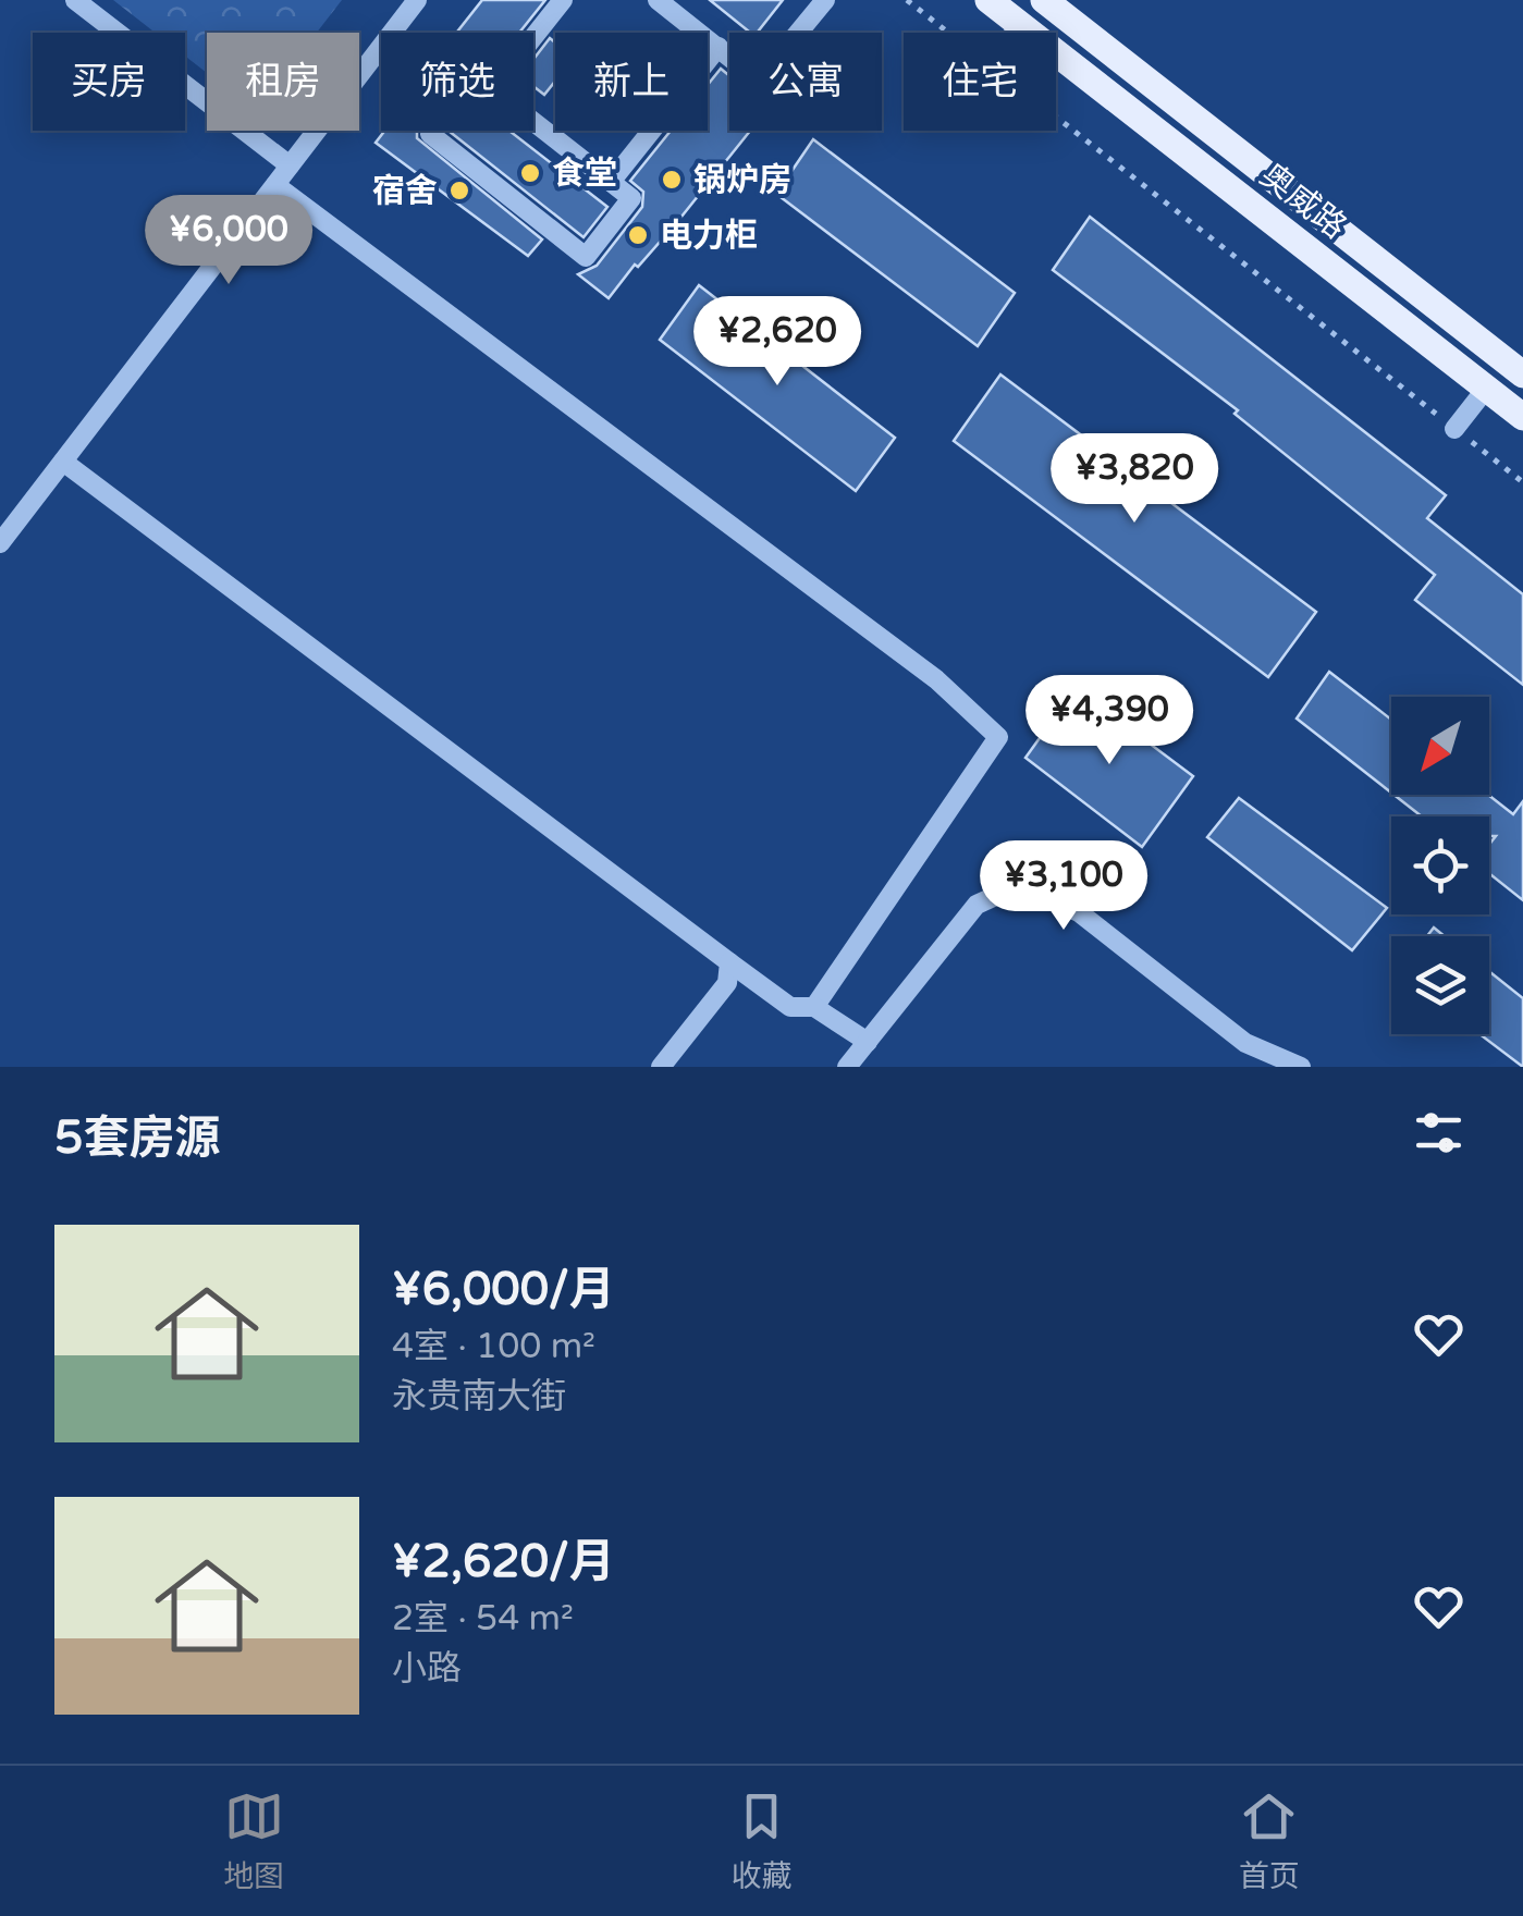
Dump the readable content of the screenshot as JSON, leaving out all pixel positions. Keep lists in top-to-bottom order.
{
  "streets": {
    "main road": ["奥威路"]
  },
  "places": [
    "食堂",
    "锅炉房",
    "宿舍",
    "电力柜"
  ],
  "north": "bottom left",
  "page": {
    "chip": [
      "买房",
      "租房",
      "筛选",
      "新上",
      "公寓",
      "住宅"
    ],
    "price": [
      "¥6,000",
      "¥2,620",
      "¥3,820",
      "¥4,390",
      "¥3,100"
    ],
    "heading": "5套房源",
    "list": [
      {
        "name": "¥6,000/月",
        "note": "4室 · 100 m² · 永贵南大街"
      },
      {
        "name": "¥2,620/月",
        "note": "2室 · 54 m² · 小路"
      }
    ],
    "tabs": ["地图", "收藏", "首页"]
  }
}
